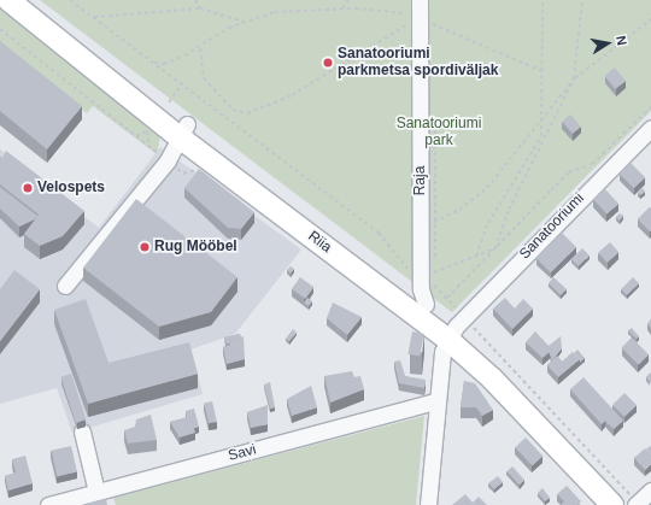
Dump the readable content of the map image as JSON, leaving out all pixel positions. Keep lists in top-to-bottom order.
{
  "streets": {
    "highway": ["Riia"],
    "street": ["Raja", "Sanatooriumi", "Savi"]
  },
  "crossings": [
    ["Raja", "Riia"],
    ["Sanatooriumi", "Riia"]
  ],
  "parks": ["Sanatooriumi park"],
  "places": ["Sanatooriumi parkmetsa spordiväljak", "Velospets", "Rug Mööbel"],
  "north": "right"
}
